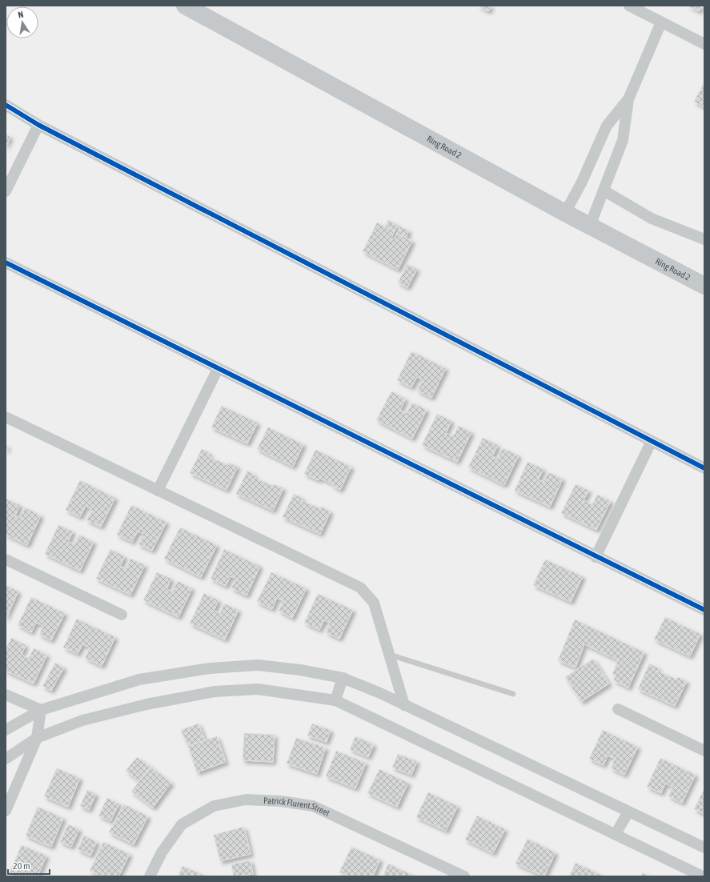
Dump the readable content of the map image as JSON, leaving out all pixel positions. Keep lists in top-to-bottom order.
{
  "streets": {
    "main road": ["Ring Road 2"],
    "street": ["Patrick Flurent Street"]
  },
  "scale_bar": "20 m",
  "north": "top"
}
